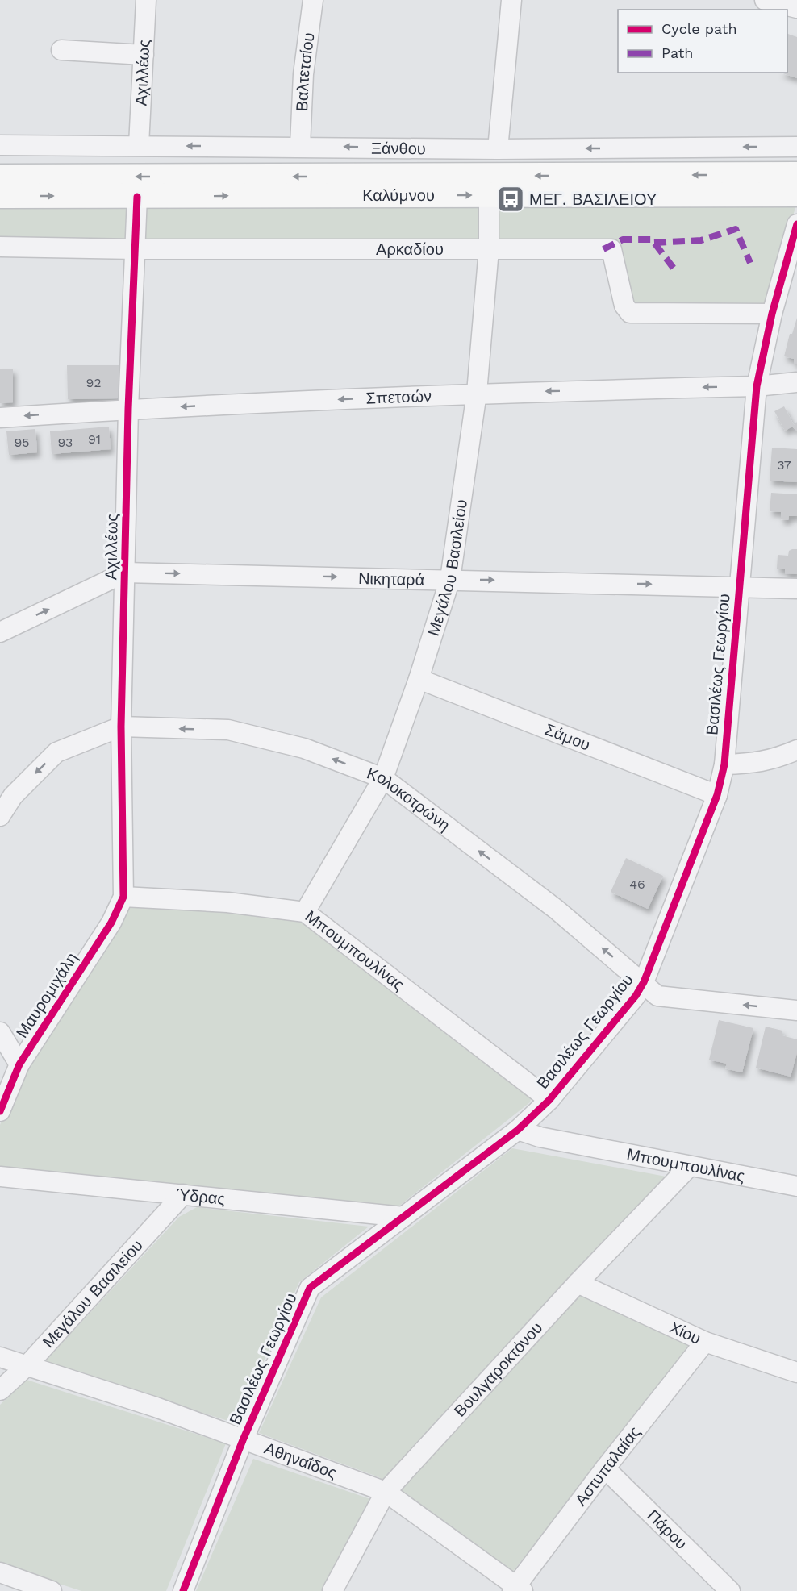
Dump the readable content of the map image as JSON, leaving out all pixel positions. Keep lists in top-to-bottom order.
{
  "streets": {
    "main road": ["Καλύμνου"],
    "street": [
      "Αχιλλέως",
      "Βαλτετσίου",
      "Ξάνθου",
      "Αρκαδίου",
      "Σπετσών",
      "Μεγάλου Βασιλείου",
      "Νικηταρά",
      "Βασιλέως Γεωργίου",
      "Σάμου",
      "Κολοκοτρώνη",
      "Μπουμπουλίνας",
      "Μαυρομιχάλη",
      "Ύδρας",
      "Χίου",
      "Βουλγαροκτόνου",
      "Αθηναΐδος",
      "Αστυπαλαίας",
      "Πάρου"
    ]
  },
  "crossings": [
    ["Αχιλλέως", "Ξάνθου"],
    ["Αχιλλέως", "Καλύμνου"],
    ["Αχιλλέως", "Αρκαδίου"],
    ["Αχιλλέως", "Σπετσών"],
    ["Αχιλλέως", "Νικηταρά"],
    ["Αχιλλέως", "Κολοκοτρώνη"],
    ["Αχιλλέως", "Μπουμπουλίνας"],
    ["Αχιλλέως", "Μαυρομιχάλη"],
    ["Βαλτετσίου", "Ξάνθου"],
    ["Καλύμνου", "Μεγάλου Βασιλείου"],
    ["Αρκαδίου", "Μεγάλου Βασιλείου"],
    ["Αρκαδίου", "Βασιλέως Γεωργίου"],
    ["Σπετσών", "Μεγάλου Βασιλείου"],
    ["Σπετσών", "Βασιλέως Γεωργίου"],
    ["Μεγάλου Βασιλείου", "Νικηταρά"],
    ["Μεγάλου Βασιλείου", "Σάμου"],
    ["Μεγάλου Βασιλείου", "Κολοκοτρώνη"],
    ["Μεγάλου Βασιλείου", "Μπουμπουλίνας"],
    ["Μεγάλου Βασιλείου", "Ύδρας"],
    ["Μεγάλου Βασιλείου", "Αθηναΐδος"],
    ["Νικηταρά", "Βασιλέως Γεωργίου"],
    ["Βασιλέως Γεωργίου", "Σάμου"],
    ["Βασιλέως Γεωργίου", "Κολοκοτρώνη"],
    ["Βασιλέως Γεωργίου", "Μπουμπουλίνας"],
    ["Βασιλέως Γεωργίου", "Ύδρας"],
    ["Βασιλέως Γεωργίου", "Αθηναΐδος"],
    ["Μπουμπουλίνας", "Μαυρομιχάλη"],
    ["Μπουμπουλίνας", "Βουλγαροκτόνου"],
    ["Χίου", "Βουλγαροκτόνου"],
    ["Χίου", "Αστυπαλαίας"],
    ["Βουλγαροκτόνου", "Αθηναΐδος"],
    ["Αθηναΐδος", "Αστυπαλαίας"],
    ["Αστυπαλαίας", "Πάρου"]
  ],
  "one_way": [
    "Ξάνθου",
    "Σπετσών",
    "Νικηταρά",
    "Κολοκοτρώνη"
  ],
  "places": {
    "bus stop": ["ΜΕΓ. ΒΑΣΙΛΕΙΟΥ"]
  },
  "house_numbers": [
    "92",
    "91",
    "95",
    "93",
    "37",
    "46"
  ],
  "legend": ["Cycle path", "Path"]
}
